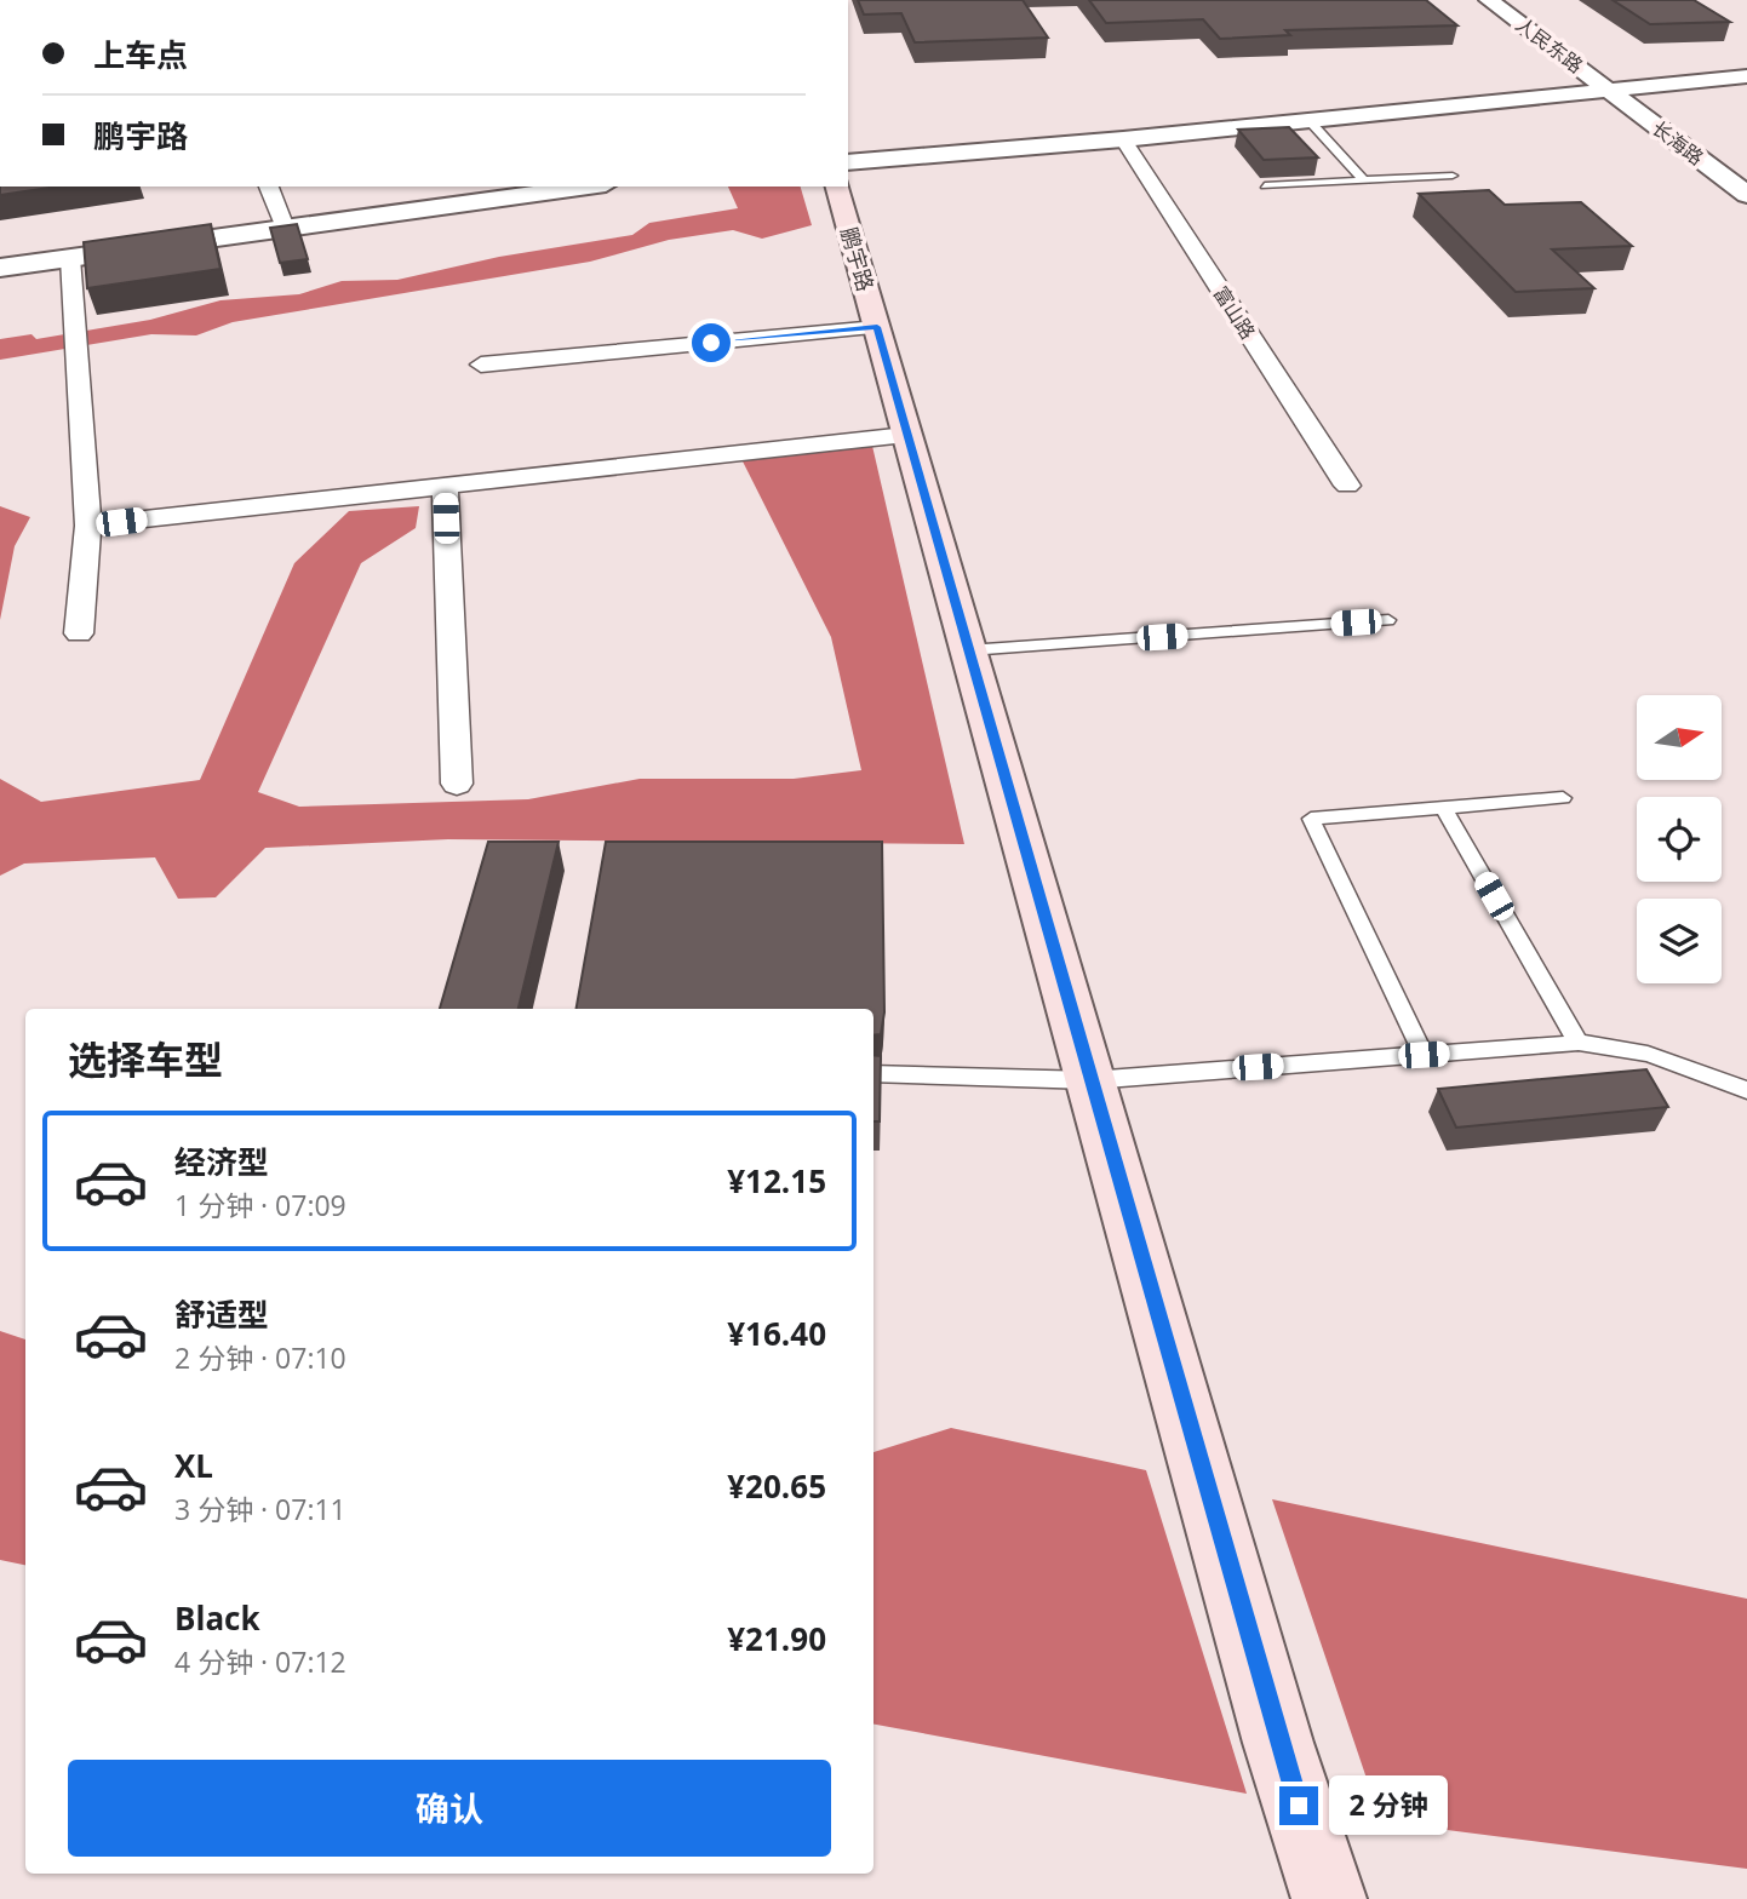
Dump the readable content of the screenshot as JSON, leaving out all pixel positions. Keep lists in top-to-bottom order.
{
  "streets": {
    "main road": ["鹏宇路"],
    "street": ["人民东路", "长海路", "富山路"]
  },
  "crossings": [
    ["人民东路", "长海路"]
  ],
  "north": "right",
  "page": {
    "banner": ["上车点", "鹏宇路"],
    "heading": "选择车型",
    "list": [
      {
        "name": "经济型",
        "note": "1 分钟 · 07:09",
        "value": "¥12.15"
      },
      {
        "name": "舒适型",
        "note": "2 分钟 · 07:10",
        "value": "¥16.40"
      },
      {
        "name": "XL",
        "note": "3 分钟 · 07:11",
        "value": "¥20.65"
      },
      {
        "name": "Black",
        "note": "4 分钟 · 07:12",
        "value": "¥21.90"
      }
    ],
    "buttons": "确认",
    "bubble": "2 分钟"
  }
}
